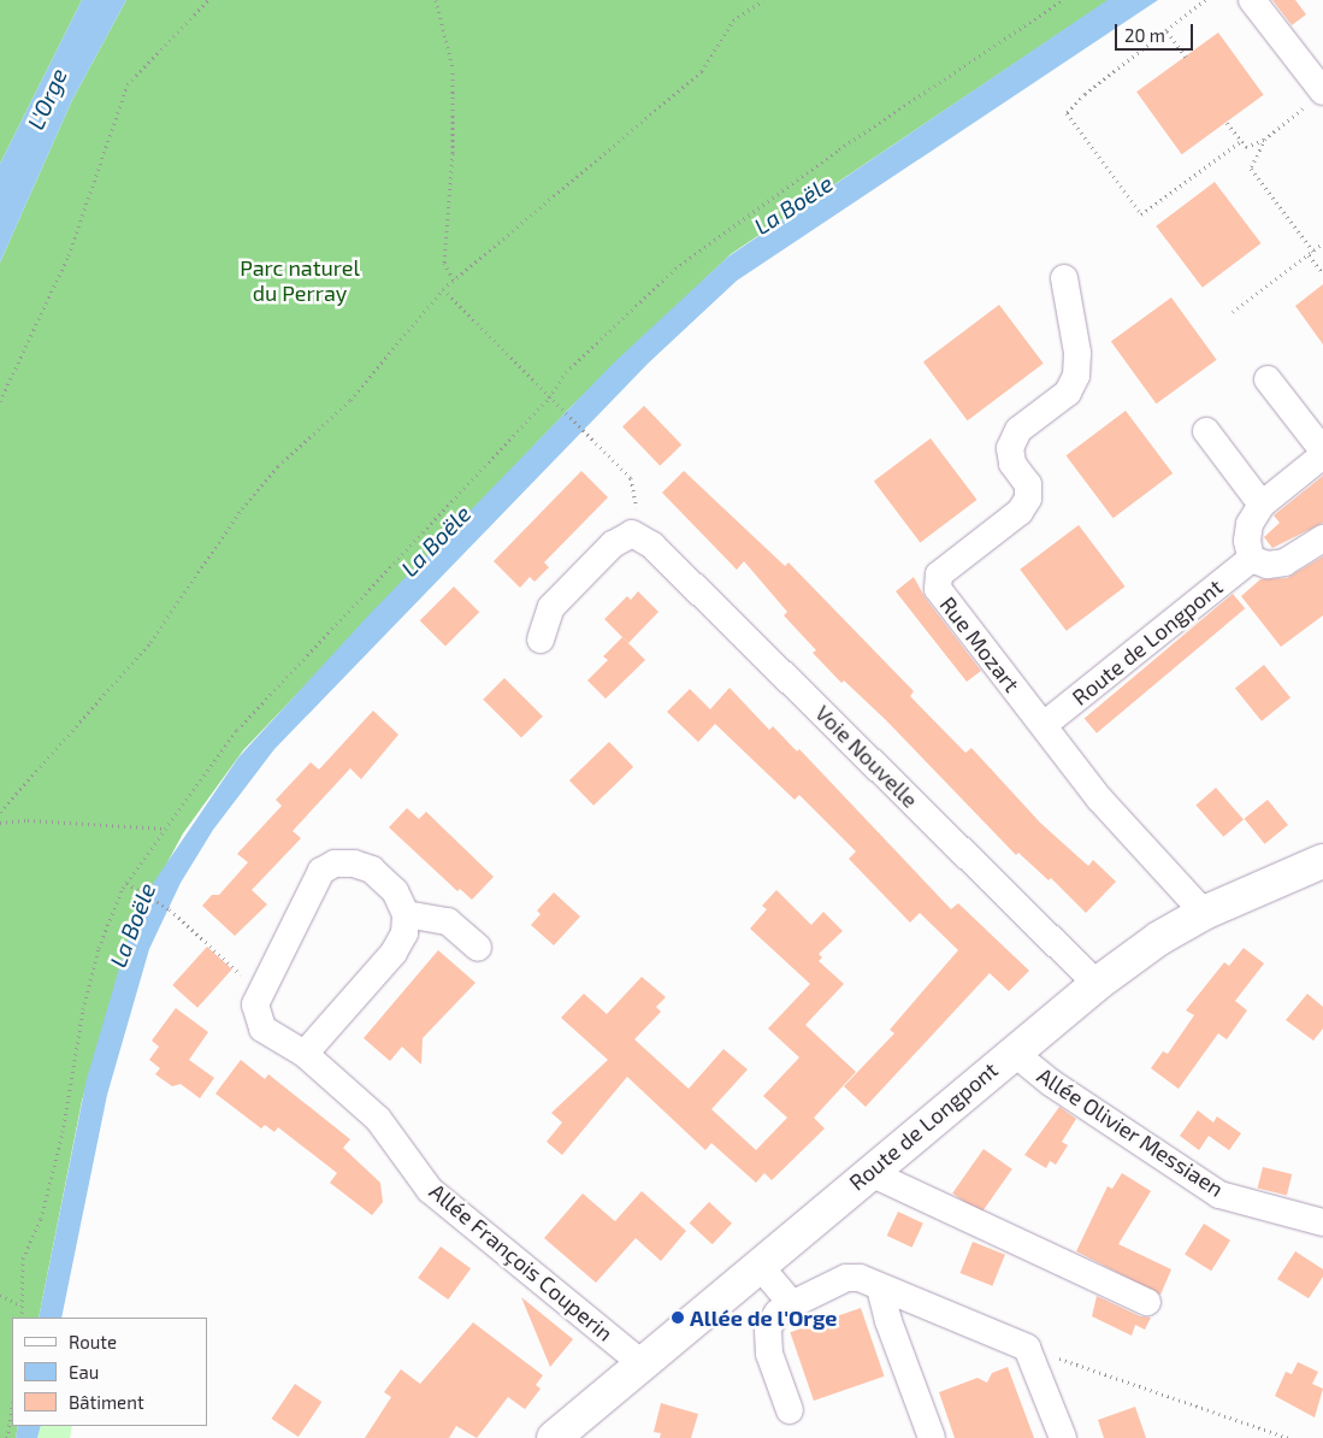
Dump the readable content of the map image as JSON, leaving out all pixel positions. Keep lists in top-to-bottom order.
{
  "streets": {
    "main road": ["Route de Longpont"],
    "street": [
      "Rue Mozart",
      "Voie Nouvelle",
      "Allée Olivier Messiaen",
      "Allée François Couperin"
    ]
  },
  "crossings": [
    ["Route de Longpont", "Rue Mozart"],
    ["Route de Longpont", "Voie Nouvelle"],
    ["Route de Longpont", "Allée Olivier Messiaen"],
    ["Route de Longpont", "Allée François Couperin"]
  ],
  "water": ["L'Orge", "La Boële"],
  "parks": ["Parc naturel du Perray"],
  "places": ["Allée de l'Orge"],
  "legend": ["Route", "Eau", "Bâtiment"],
  "scale_bar": "20 m"
}
